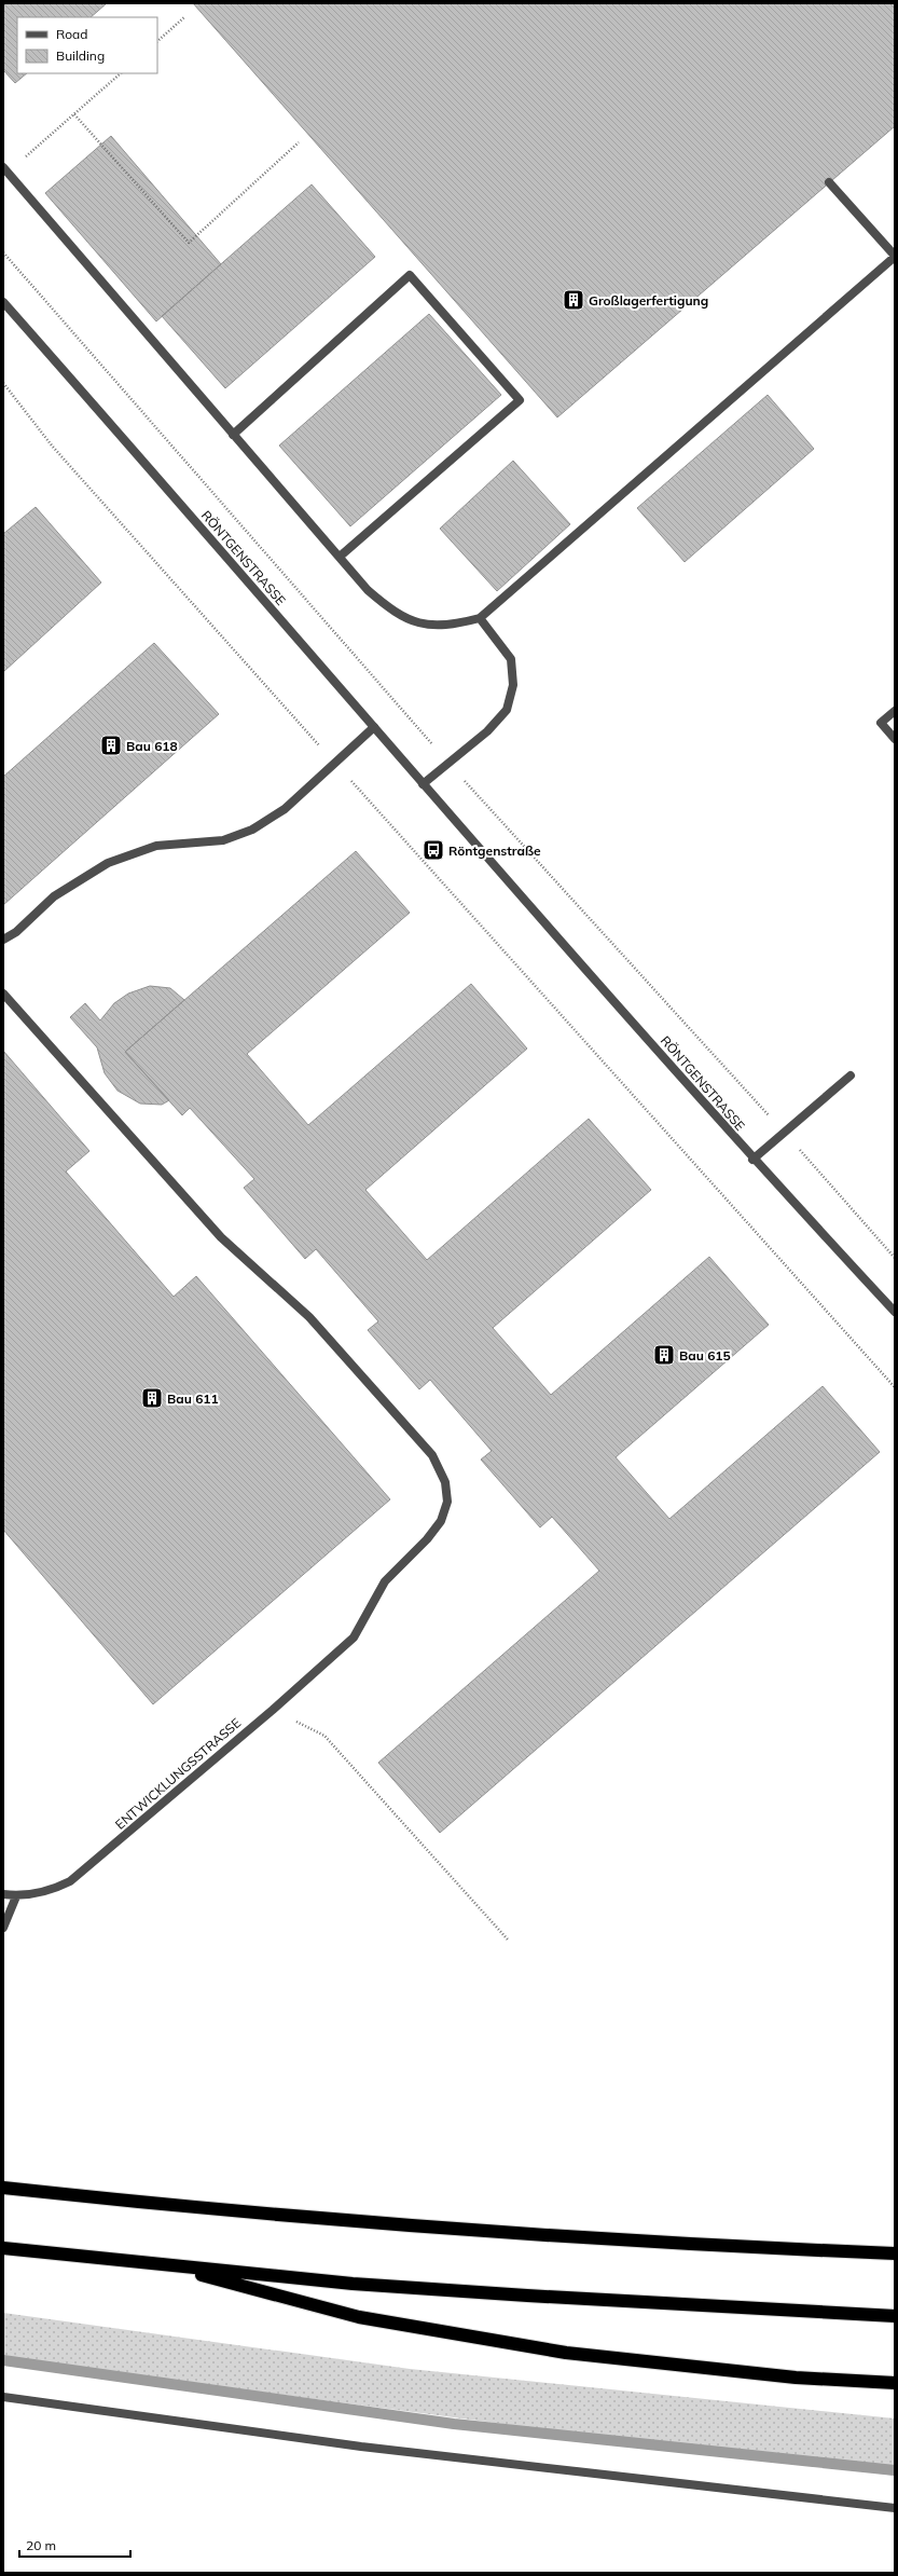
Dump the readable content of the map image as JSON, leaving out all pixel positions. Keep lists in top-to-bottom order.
{
  "streets": {
    "street": ["RÖNTGENSTRASSE", "ENTWICKLUNGSSTRASSE"]
  },
  "places": {
    "building": [
      "Großlagerfertigung",
      "Bau 618",
      "Bau 615",
      "Bau 611"
    ],
    "bus stop": ["Röntgenstraße"]
  },
  "legend": ["Road", "Building"],
  "scale_bar": "20 m"
}
